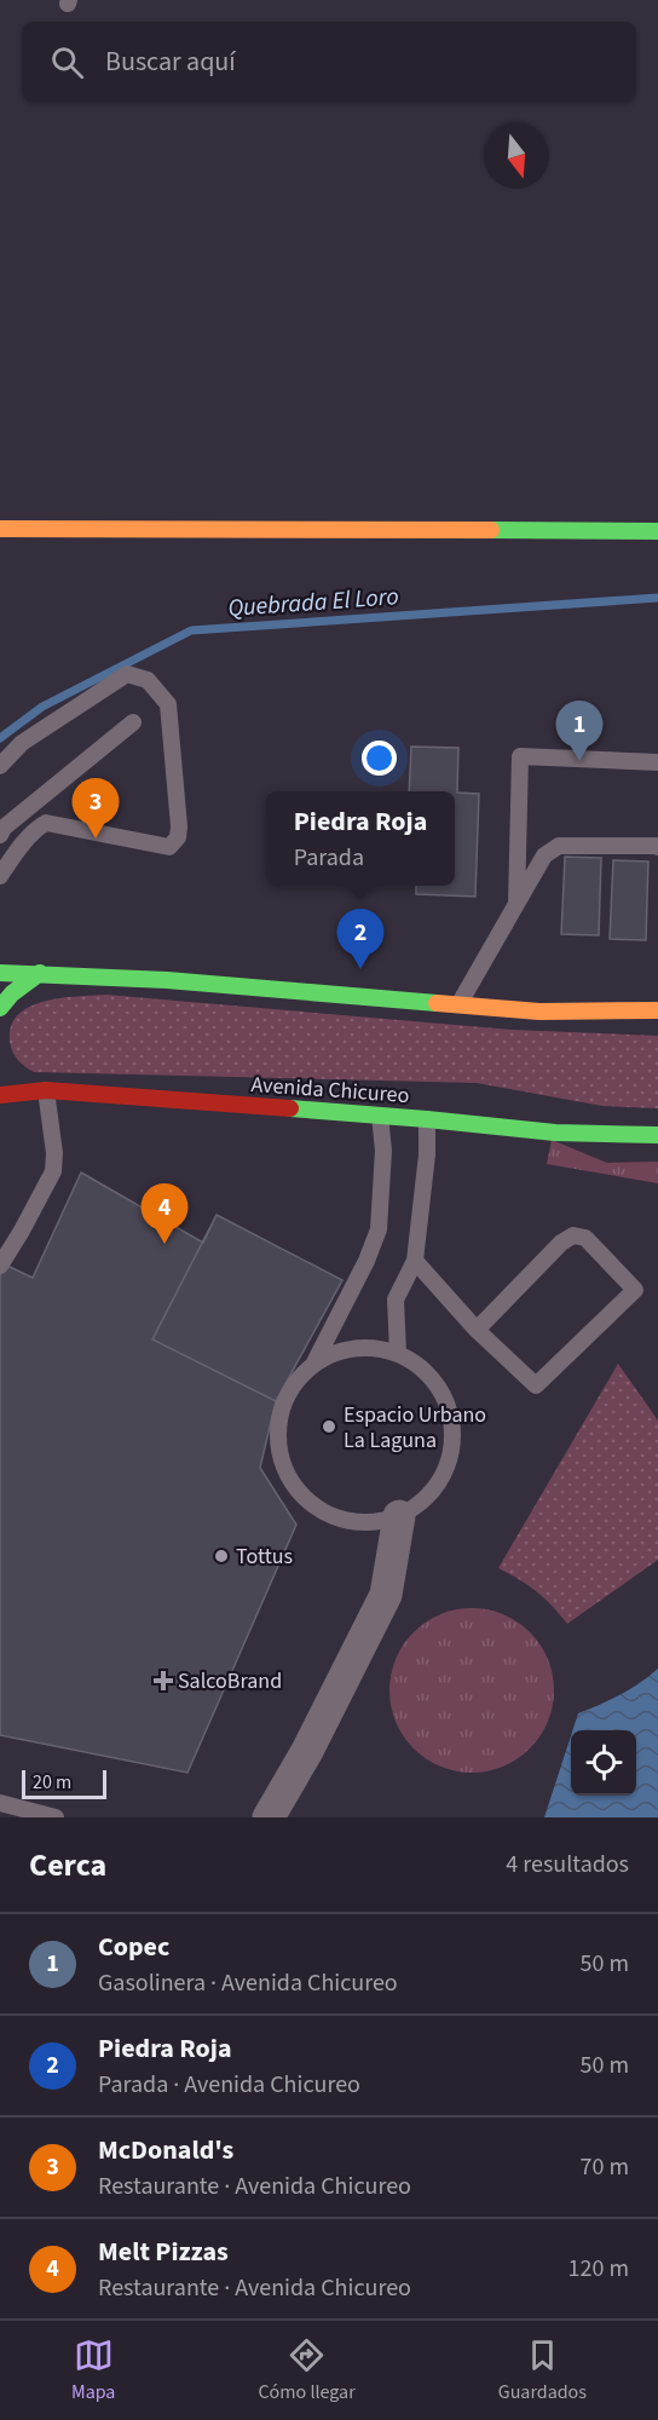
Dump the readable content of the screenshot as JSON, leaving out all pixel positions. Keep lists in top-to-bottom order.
{
  "streets": {
    "main road": ["Avenida Chicureo"]
  },
  "water": ["Quebrada El Loro"],
  "places": {
    "other": ["Espacio Urbano La Laguna", "Tottus"],
    "health": ["SalcoBrand"]
  },
  "scale_bar": "20 m",
  "north": "bottom",
  "page": {
    "search": "Buscar aquí",
    "pins": [
      "1",
      "3",
      "2",
      "4"
    ],
    "popup": ["Piedra Roja", "Parada"],
    "scale": "20 m",
    "heading": ["Cerca", "4 resultados"],
    "list": [
      {
        "mark": "1",
        "name": "Copec",
        "note": "Gasolinera · Avenida Chicureo",
        "value": "50 m"
      },
      {
        "mark": "2",
        "name": "Piedra Roja",
        "note": "Parada · Avenida Chicureo",
        "value": "50 m"
      },
      {
        "mark": "3",
        "name": "McDonald's",
        "note": "Restaurante · Avenida Chicureo",
        "value": "70 m"
      },
      {
        "mark": "4",
        "name": "Melt Pizzas",
        "note": "Restaurante · Avenida Chicureo",
        "value": "120 m"
      }
    ],
    "nav": ["Mapa", "Cómo llegar", "Guardados"]
  }
}
